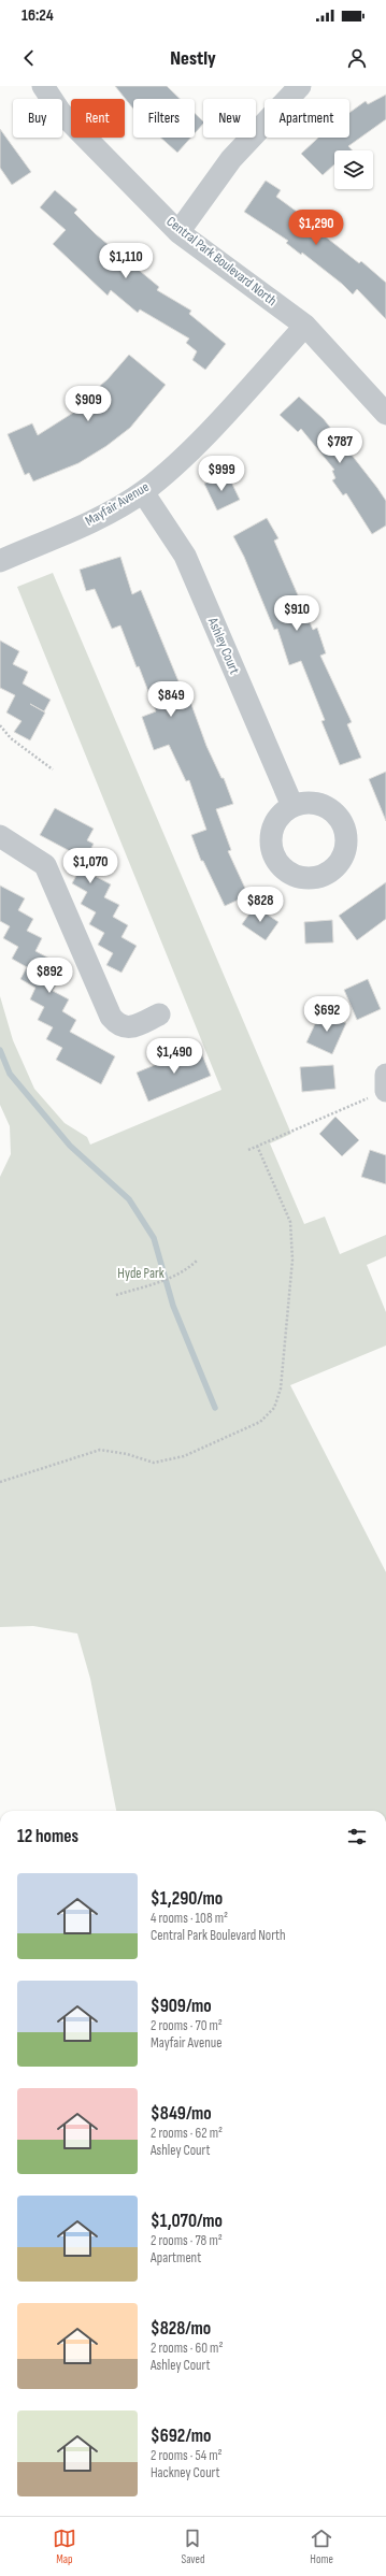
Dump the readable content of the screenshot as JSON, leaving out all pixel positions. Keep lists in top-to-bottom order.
{
  "streets": {
    "street": ["Central Park Boulevard North", "Mayfair Avenue", "Ashley Court"]
  },
  "crossings": [
    ["Central Park Boulevard North", "Mayfair Avenue"],
    ["Mayfair Avenue", "Ashley Court"]
  ],
  "parks": ["Hyde Park"],
  "page": {
    "status": "16:24",
    "header": "Nestly",
    "chip": [
      "Buy",
      "Rent",
      "Filters",
      "New",
      "Apartment"
    ],
    "price": [
      "$1,290",
      "$1,110",
      "$909",
      "$787",
      "$999",
      "$910",
      "$849",
      "$1,070",
      "$828",
      "$892",
      "$692",
      "$1,490"
    ],
    "heading": "12 homes",
    "list": [
      {
        "name": "$1,290/mo",
        "note": "4 rooms · 108 m² · Central Park Boulevard North"
      },
      {
        "name": "$909/mo",
        "note": "2 rooms · 70 m² · Mayfair Avenue"
      },
      {
        "name": "$849/mo",
        "note": "2 rooms · 62 m² · Ashley Court"
      },
      {
        "name": "$1,070/mo",
        "note": "2 rooms · 78 m² · Apartment"
      },
      {
        "name": "$828/mo",
        "note": "2 rooms · 60 m² · Ashley Court"
      },
      {
        "name": "$692/mo",
        "note": "2 rooms · 54 m² · Hackney Court"
      }
    ],
    "tabs": ["Map", "Saved", "Home"]
  }
}
